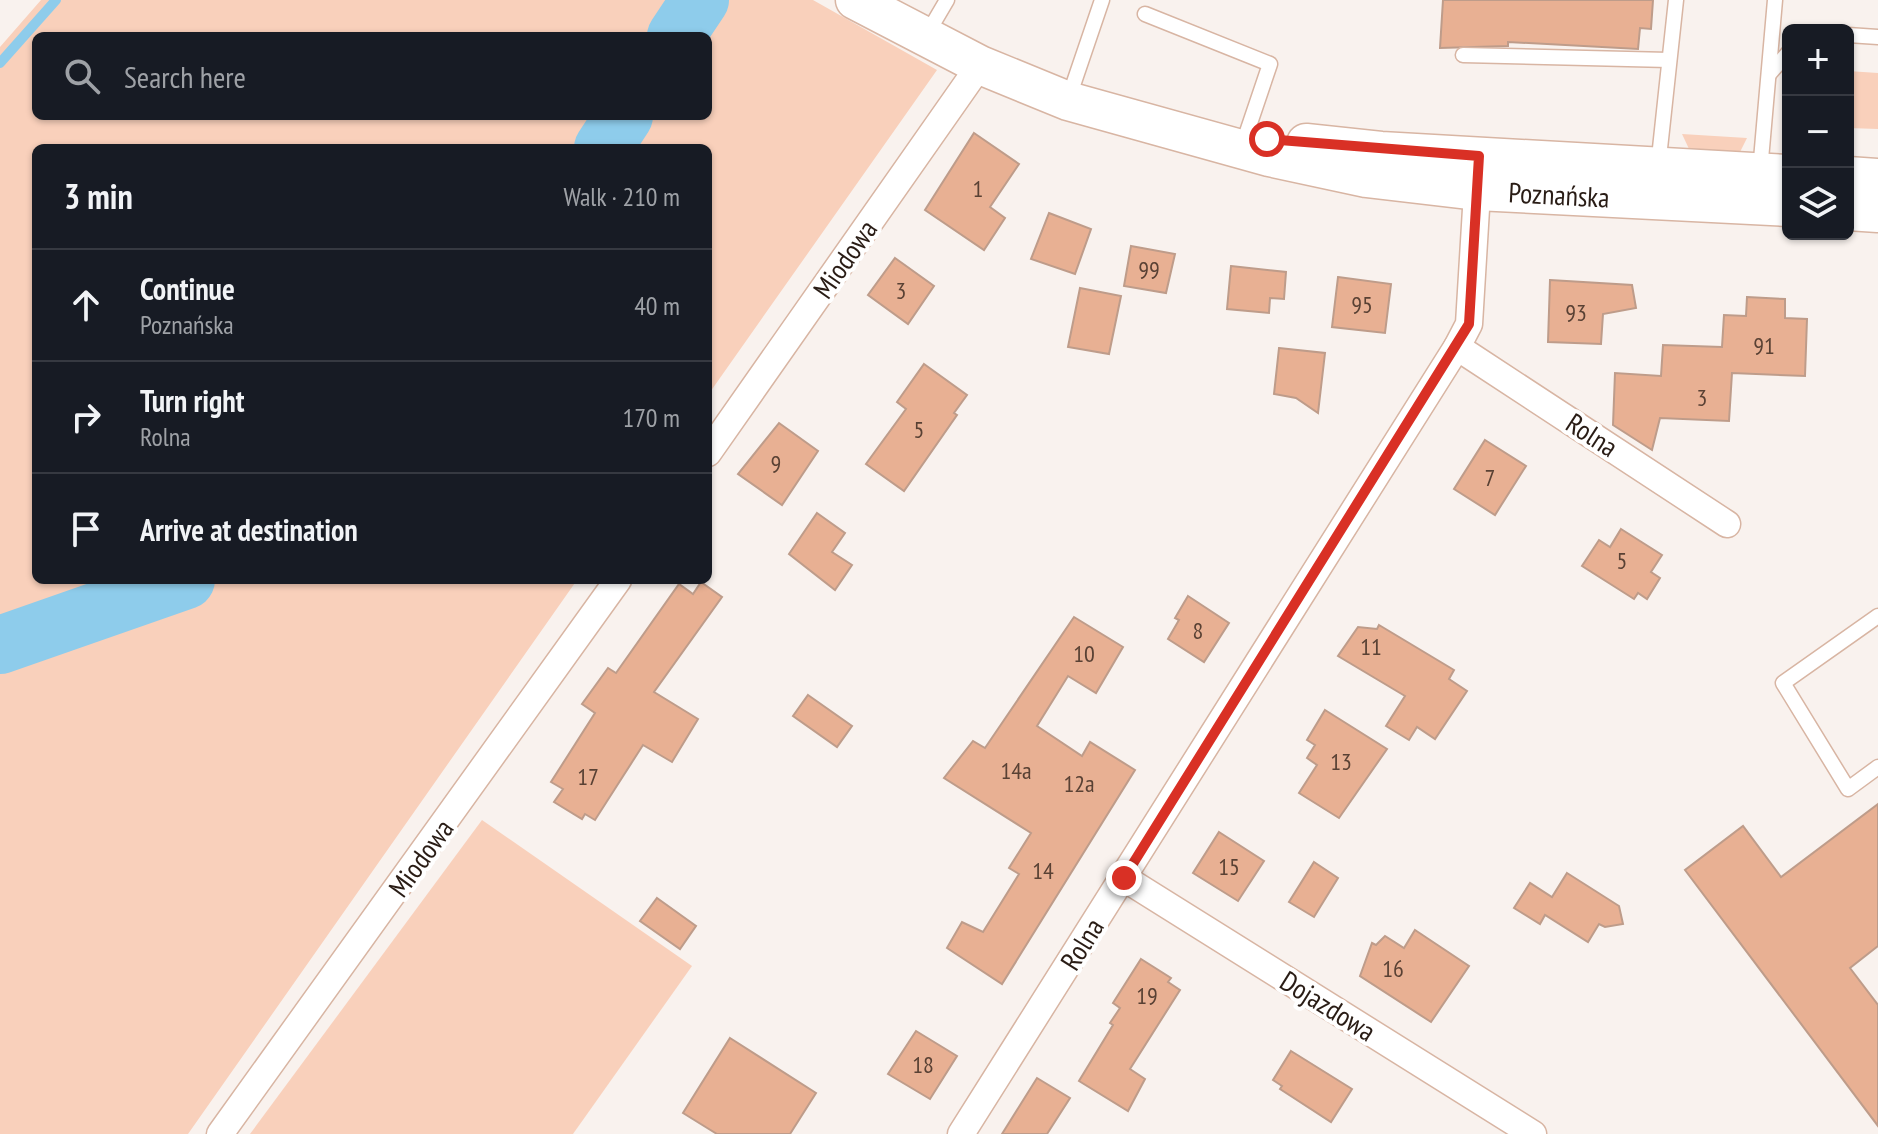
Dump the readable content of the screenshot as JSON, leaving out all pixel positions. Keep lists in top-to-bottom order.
{
  "streets": {
    "main road": ["Poznańska"],
    "street": ["Miodowa", "Rolna", "Dojazdowa"]
  },
  "crossings": [
    ["Poznańska", "Miodowa"],
    ["Poznańska", "Rolna"],
    ["Rolna", "Dojazdowa"]
  ],
  "house_numbers": [
    "1",
    "99",
    "3",
    "95",
    "93",
    "91",
    "3",
    "5",
    "9",
    "7",
    "5",
    "8",
    "11",
    "10",
    "13",
    "14a",
    "17",
    "12a",
    "15",
    "14",
    "16",
    "19",
    "18"
  ],
  "page": {
    "map_buttons": ["+", "−"],
    "search": "Search here",
    "heading": ["3 min", "Walk · 210 m"],
    "list": [
      ["Continue", "Poznańska", "40 m"],
      ["Turn right", "Rolna", "170 m"],
      "Arrive at destination"
    ]
  }
}
